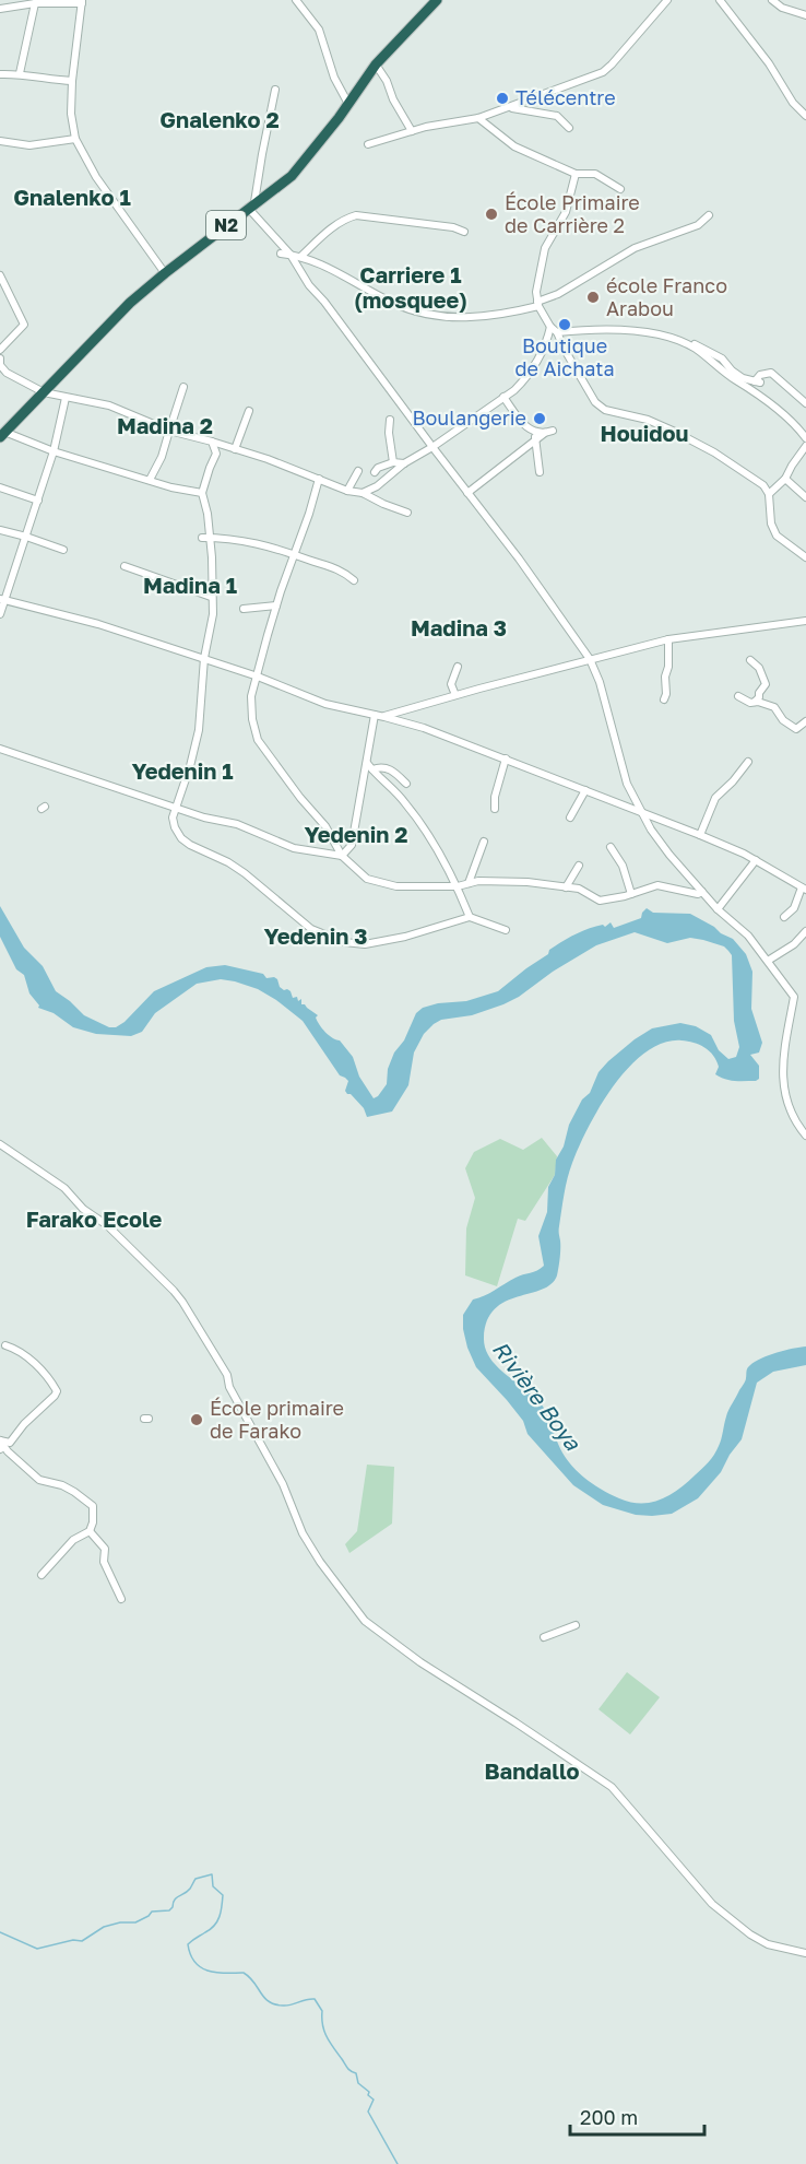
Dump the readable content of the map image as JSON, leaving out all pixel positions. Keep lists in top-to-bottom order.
{
  "streets": {
    "highway": ["N2"]
  },
  "districts": [
    "Gnalenko 2",
    "Gnalenko 1",
    "Carriere 1 (mosquee)",
    "Madina 2",
    "Houidou",
    "Madina 1",
    "Madina 3",
    "Yedenin 1",
    "Yedenin 2",
    "Yedenin 3",
    "Farako Ecole",
    "Bandallo"
  ],
  "water": ["Rivière Boya"],
  "places": [
    "Télécentre",
    "École Primaire de Carrière 2",
    "école Franco Arabou",
    "Boutique de Aichata",
    "Boulangerie",
    "École primaire de Farako"
  ],
  "scale_bar": "200 m"
}
